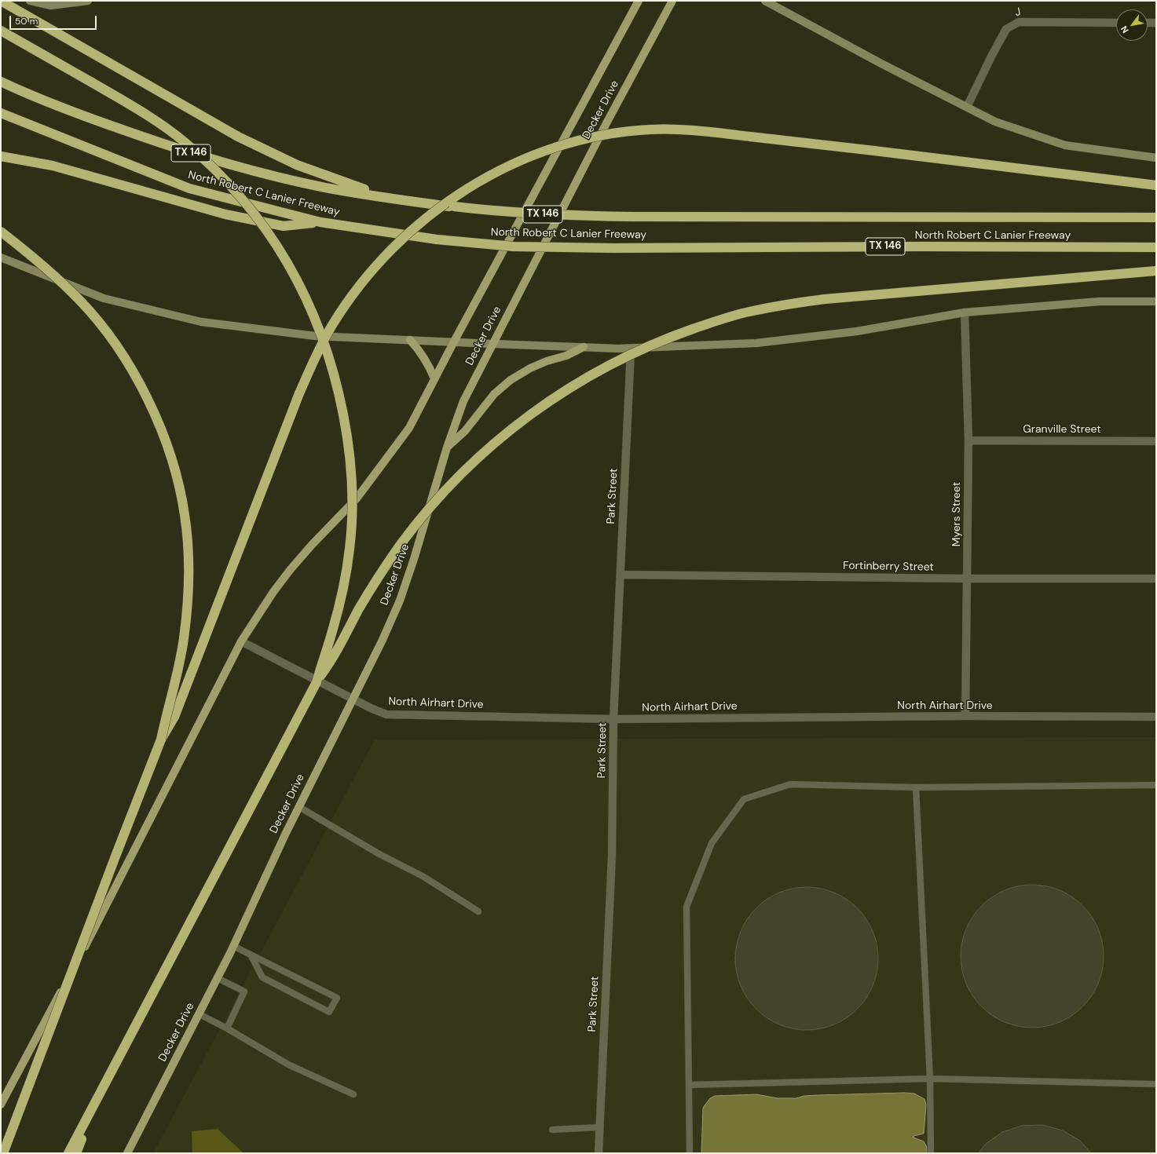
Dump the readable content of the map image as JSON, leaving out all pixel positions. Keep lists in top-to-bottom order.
{
  "streets": {
    "highway": ["TX 146", "North Robert C Lanier Freeway"],
    "main road": ["Decker Drive"],
    "street": [
      "J",
      "Granville Street",
      "Park Street",
      "Myers Street",
      "Fortinberry Street",
      "North Airhart Drive"
    ]
  },
  "crossings": [
    ["Decker Drive", "North Airhart Drive"],
    ["Granville Street", "Myers Street"],
    ["Park Street", "Fortinberry Street"],
    ["Park Street", "North Airhart Drive"],
    ["Myers Street", "Fortinberry Street"],
    ["Myers Street", "North Airhart Drive"]
  ],
  "scale_bar": "50 m",
  "north": "bottom left"
}
